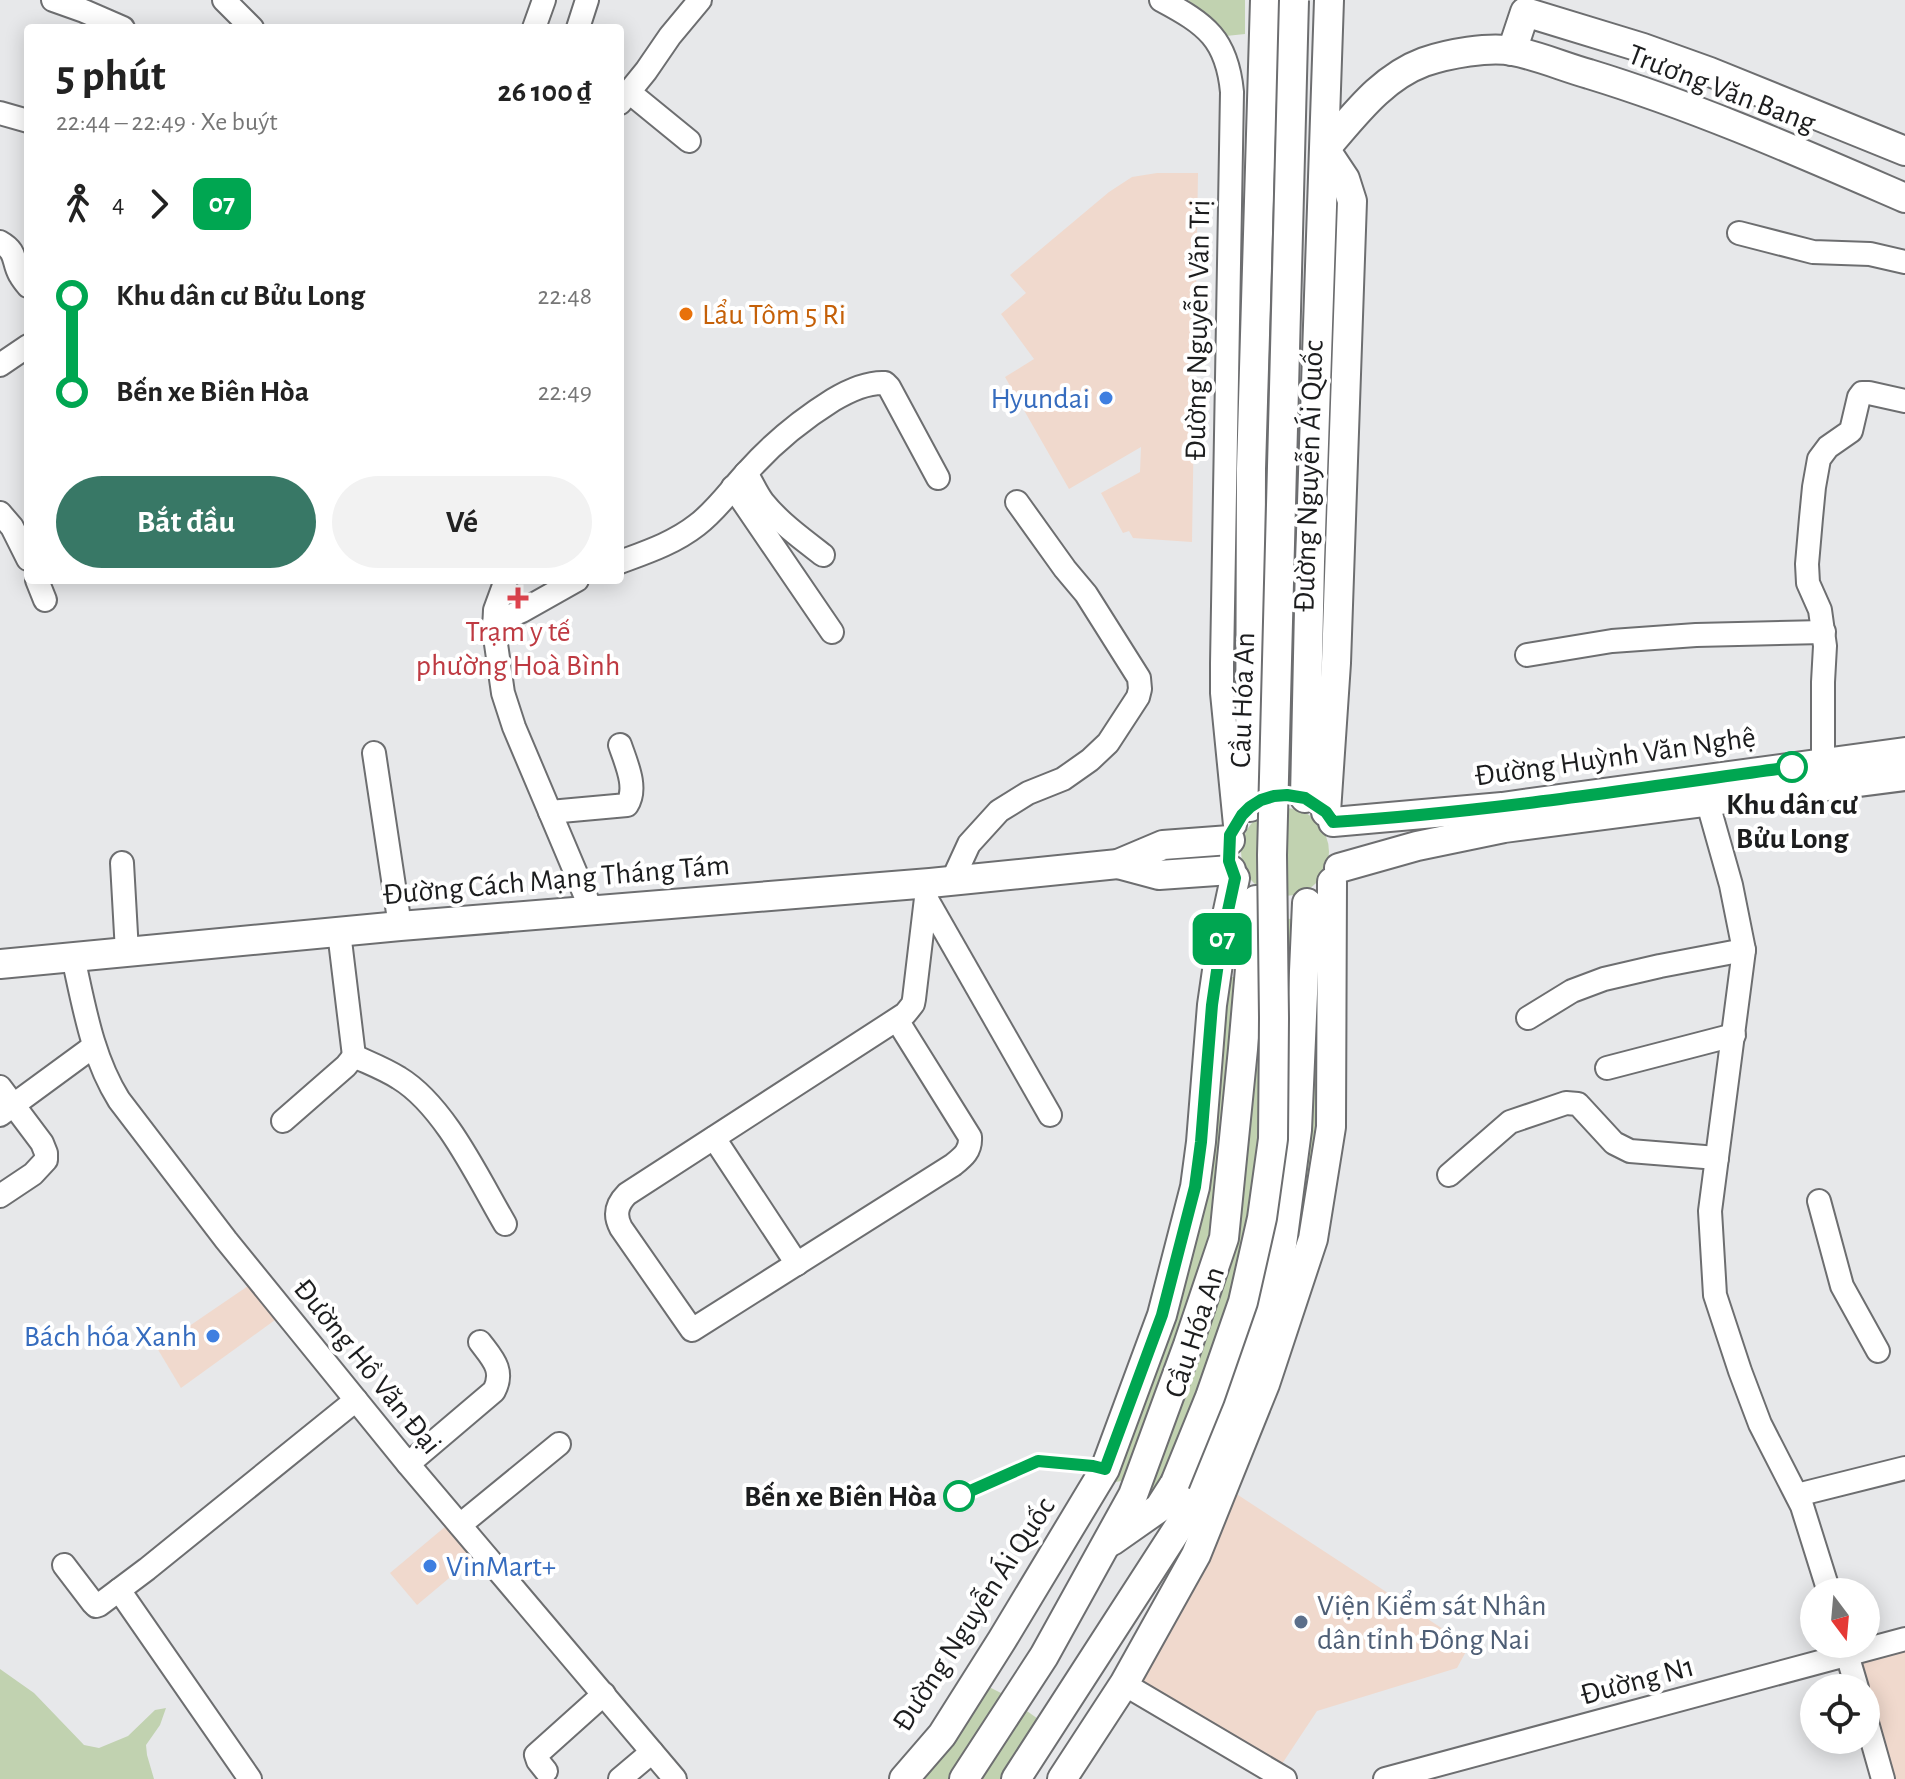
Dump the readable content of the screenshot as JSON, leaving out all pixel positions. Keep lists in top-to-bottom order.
{
  "streets": {
    "main road": [
      "Trương Văn Bang",
      "Đường Nguyễn Ái Quốc",
      "Cầu Hóa An",
      "Đường Huỳnh Văn Nghệ",
      "Đường Cách Mạng Tháng Tám"
    ],
    "street": ["Đường Nguyễn Văn Trị", "Đường Hồ Văn Đại", "Đường N1"]
  },
  "crossings": [
    ["Trương Văn Bang", "Đường Nguyễn Ái Quốc"],
    ["Đường Nguyễn Văn Trị", "Đường Nguyễn Ái Quốc"],
    ["Đường Nguyễn Văn Trị", "Đường Huỳnh Văn Nghệ"],
    ["Đường Nguyễn Văn Trị", "Đường Cách Mạng Tháng Tám"],
    ["Đường Nguyễn Ái Quốc", "Đường Huỳnh Văn Nghệ"],
    ["Đường Nguyễn Ái Quốc", "Đường Cách Mạng Tháng Tám"],
    ["Đường Huỳnh Văn Nghệ", "Đường Cách Mạng Tháng Tám"],
    ["Đường Cách Mạng Tháng Tám", "Đường Hồ Văn Đại"]
  ],
  "places": {
    "other": [
      "Lẩu Tôm 5 Ri",
      "Hyundai",
      "Khu dân cư Bửu Long",
      "Bách hóa Xanh",
      "Bến xe Biên Hòa",
      "VinMart+",
      "Viện Kiểm sát Nhân dân tỉnh Đồng Nai"
    ],
    "health": ["Trạm y tế phường Hoà Bình"]
  },
  "lines": ["bus line 07"],
  "north": "bottom",
  "page": {
    "on_map": "07",
    "heading": ["5 phút", "22:44 – 22:49 · Xe buýt", "26 100 ₫"],
    "legs": ["4", "07"],
    "list": [
      {
        "name": "Khu dân cư Bửu Long",
        "value": "22:48"
      },
      {
        "name": "Bến xe Biên Hòa",
        "value": "22:49"
      }
    ],
    "buttons": ["Bắt đầu", "Vé"]
  }
}
